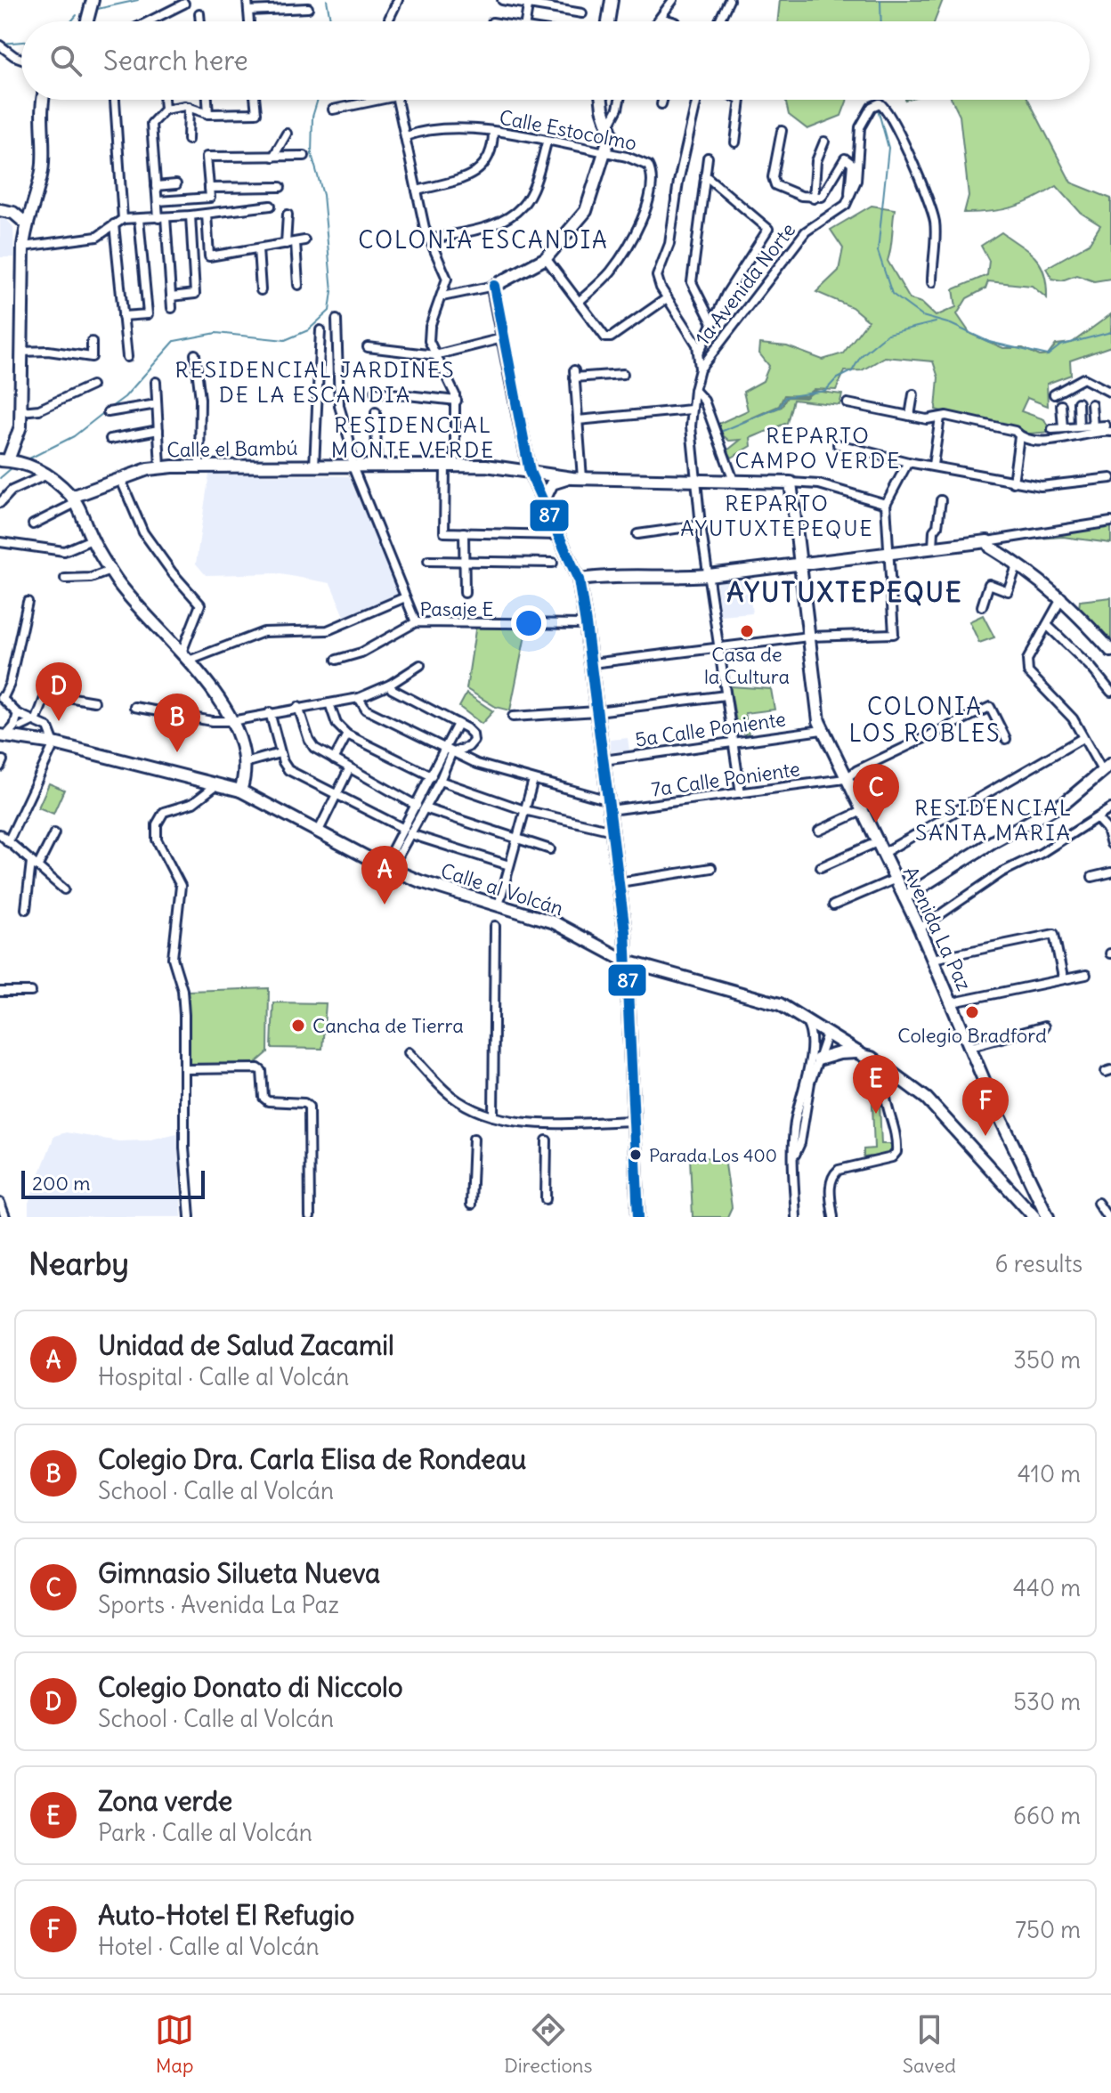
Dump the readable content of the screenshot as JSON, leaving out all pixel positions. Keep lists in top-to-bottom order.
{
  "streets": {
    "street": [
      "Calle Estocolmo",
      "1a Avenida Norte",
      "Calle el Bambú",
      "Pasaje E",
      "5a Calle Poniente",
      "7a Calle Poniente",
      "Calle al Volcán",
      "Avenida La Paz"
    ]
  },
  "crossings": [
    ["1a Avenida Norte", "Calle el Bambú"],
    ["1a Avenida Norte", "5a Calle Poniente"],
    ["1a Avenida Norte", "7a Calle Poniente"],
    ["Calle el Bambú", "Avenida La Paz"],
    ["5a Calle Poniente", "Avenida La Paz"],
    ["7a Calle Poniente", "Avenida La Paz"]
  ],
  "districts": [
    "COLONIA ESCANDIA",
    "RESIDENCIAL JARDINES DE LA ESCANDIA",
    "RESIDENCIAL MONTE VERDE",
    "REPARTO CAMPO VERDE",
    "REPARTO AYUTUXTEPEQUE",
    "AYUTUXTEPEQUE",
    "COLONIA LOS ROBLES",
    "RESIDENCIAL SANTA MARIA"
  ],
  "places": [
    "Casa de la Cultura",
    "Colegio Bradford",
    "Cancha de Tierra",
    "Parada Los 400"
  ],
  "lines": ["transit line 87"],
  "scale_bar": "200 m",
  "page": {
    "search": "Search here",
    "pins": [
      "D",
      "B",
      "C",
      "A",
      "E",
      "F"
    ],
    "scale": "200 m",
    "heading": ["Nearby", "6 results"],
    "list": [
      {
        "mark": "A",
        "name": "Unidad de Salud Zacamil",
        "note": "Hospital · Calle al Volcán",
        "value": "350 m"
      },
      {
        "mark": "B",
        "name": "Colegio Dra. Carla Elisa de Rondeau",
        "note": "School · Calle al Volcán",
        "value": "410 m"
      },
      {
        "mark": "C",
        "name": "Gimnasio Silueta Nueva",
        "note": "Sports · Avenida La Paz",
        "value": "440 m"
      },
      {
        "mark": "D",
        "name": "Colegio Donato di Niccolo",
        "note": "School · Calle al Volcán",
        "value": "530 m"
      },
      {
        "mark": "E",
        "name": "Zona verde",
        "note": "Park · Calle al Volcán",
        "value": "660 m"
      },
      {
        "mark": "F",
        "name": "Auto-Hotel El Refugio",
        "note": "Hotel · Calle al Volcán",
        "value": "750 m"
      }
    ],
    "nav": ["Map", "Directions", "Saved"]
  }
}
